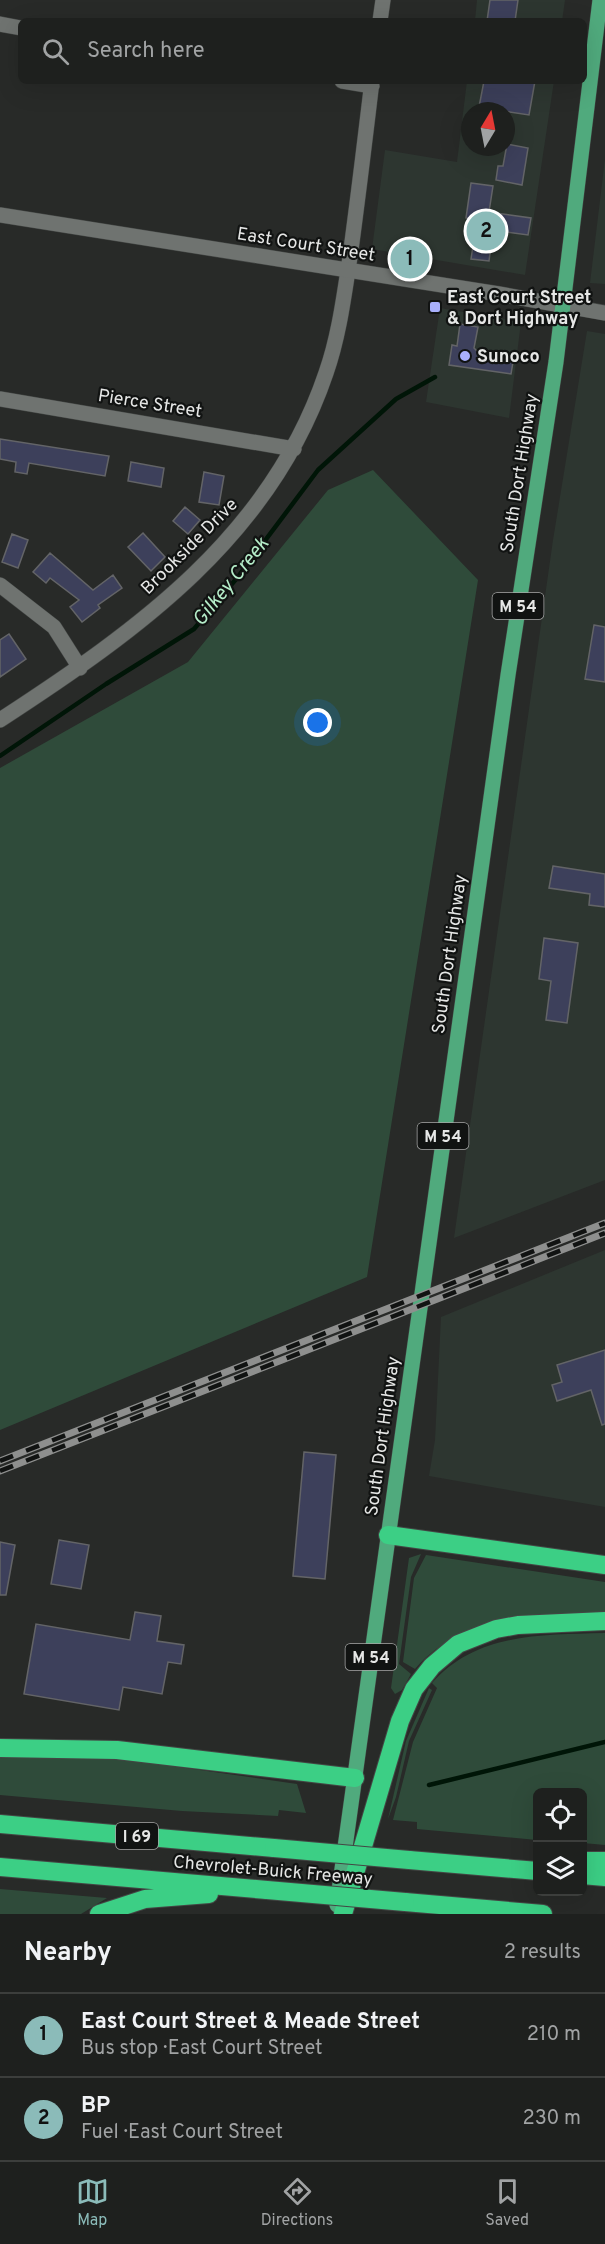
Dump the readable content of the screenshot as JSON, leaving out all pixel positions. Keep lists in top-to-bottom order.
{
  "streets": {
    "highway": ["I 69", "Chevrolet-Buick Freeway"],
    "main road": ["South Dort Highway", "M 54"],
    "street": ["East Court Street", "Pierce Street", "Brookside Drive"]
  },
  "crossings": [
    ["East Court Street", "South Dort Highway"],
    ["East Court Street", "Brookside Drive"],
    ["Pierce Street", "Brookside Drive"]
  ],
  "water": ["Gilkey Creek"],
  "places": {
    "transit": ["East Court Street & Dort Highway"],
    "other": ["Sunoco"]
  },
  "north": "top",
  "page": {
    "search": "Search here",
    "pins": ["2", "1"],
    "heading": ["Nearby", "2 results"],
    "list": [
      {
        "mark": "1",
        "name": "East Court Street & Meade Street",
        "note": "Bus stop · East Court Street",
        "value": "210 m"
      },
      {
        "mark": "2",
        "name": "BP",
        "note": "Fuel · East Court Street",
        "value": "230 m"
      }
    ],
    "nav": ["Map", "Directions", "Saved"]
  }
}
